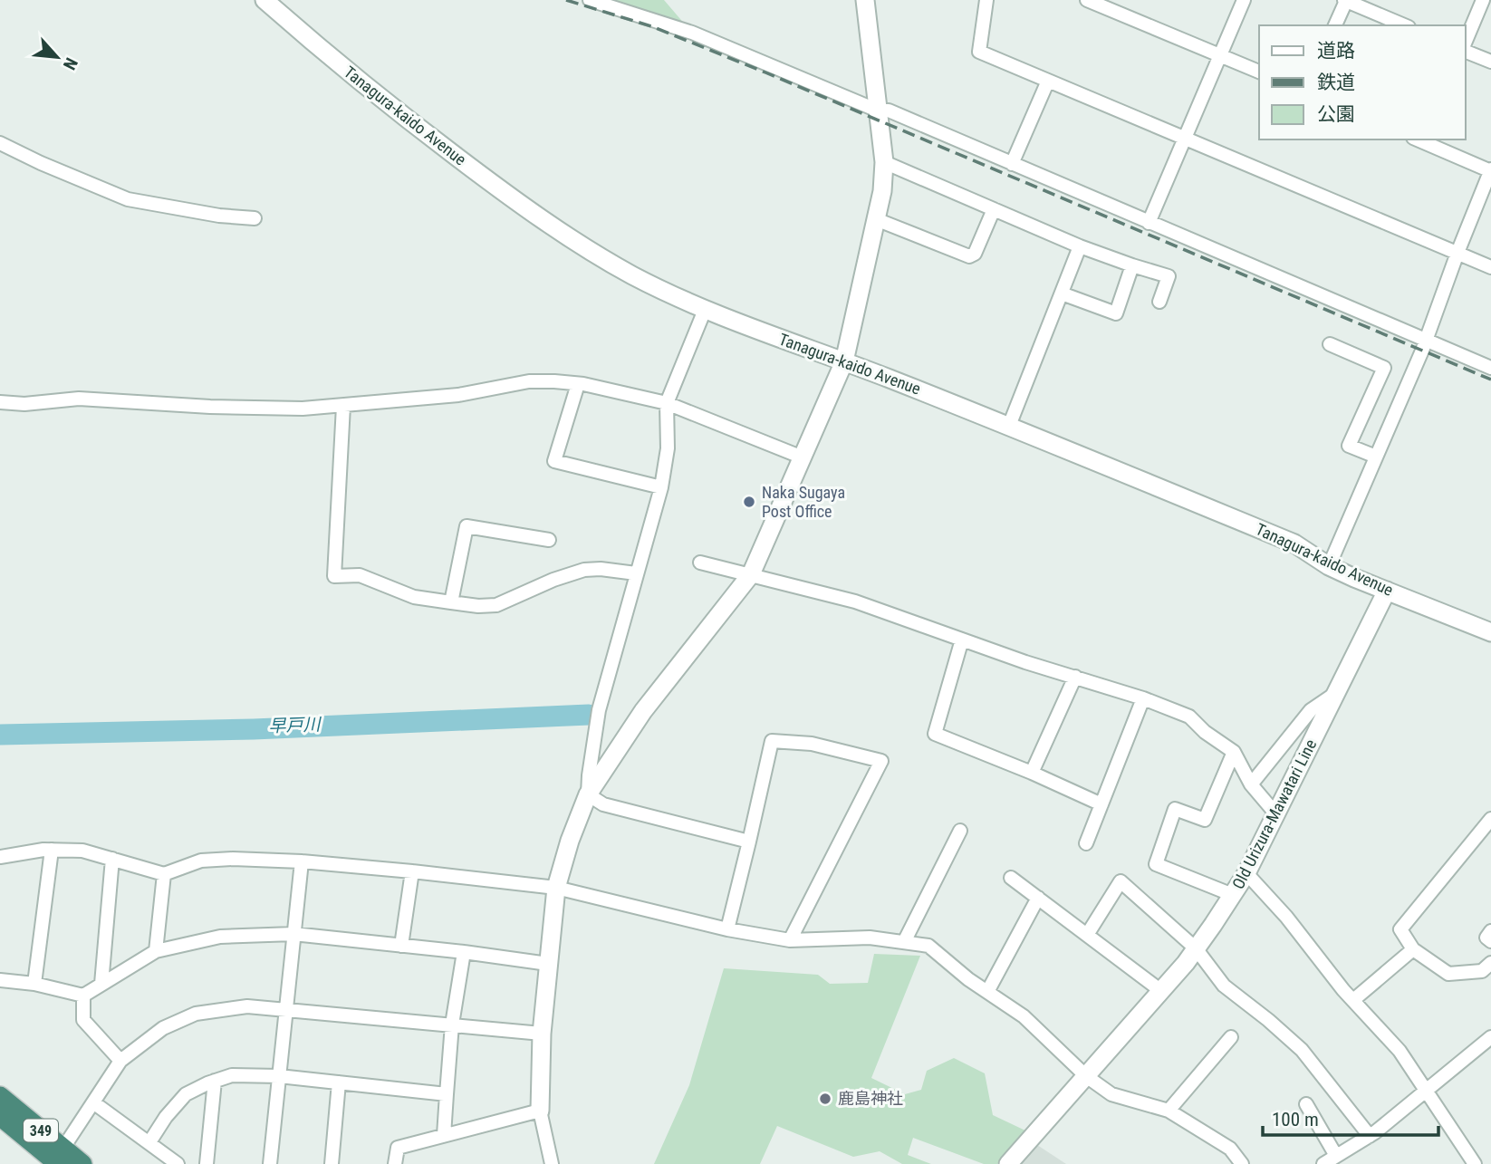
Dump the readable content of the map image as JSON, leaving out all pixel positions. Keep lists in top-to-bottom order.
{
  "streets": {
    "highway": ["349"],
    "street": ["Tanagura-kaido Avenue", "Old Urizura-Mawatari Line"]
  },
  "crossings": [
    ["Tanagura-kaido Avenue", "Old Urizura-Mawatari Line"]
  ],
  "water": ["早戸川"],
  "places": ["Naka Sugaya Post Office", "鹿島神社"],
  "legend": ["道路", "鉄道", "公園"],
  "scale_bar": "100 m",
  "north": "bottom right"
}
